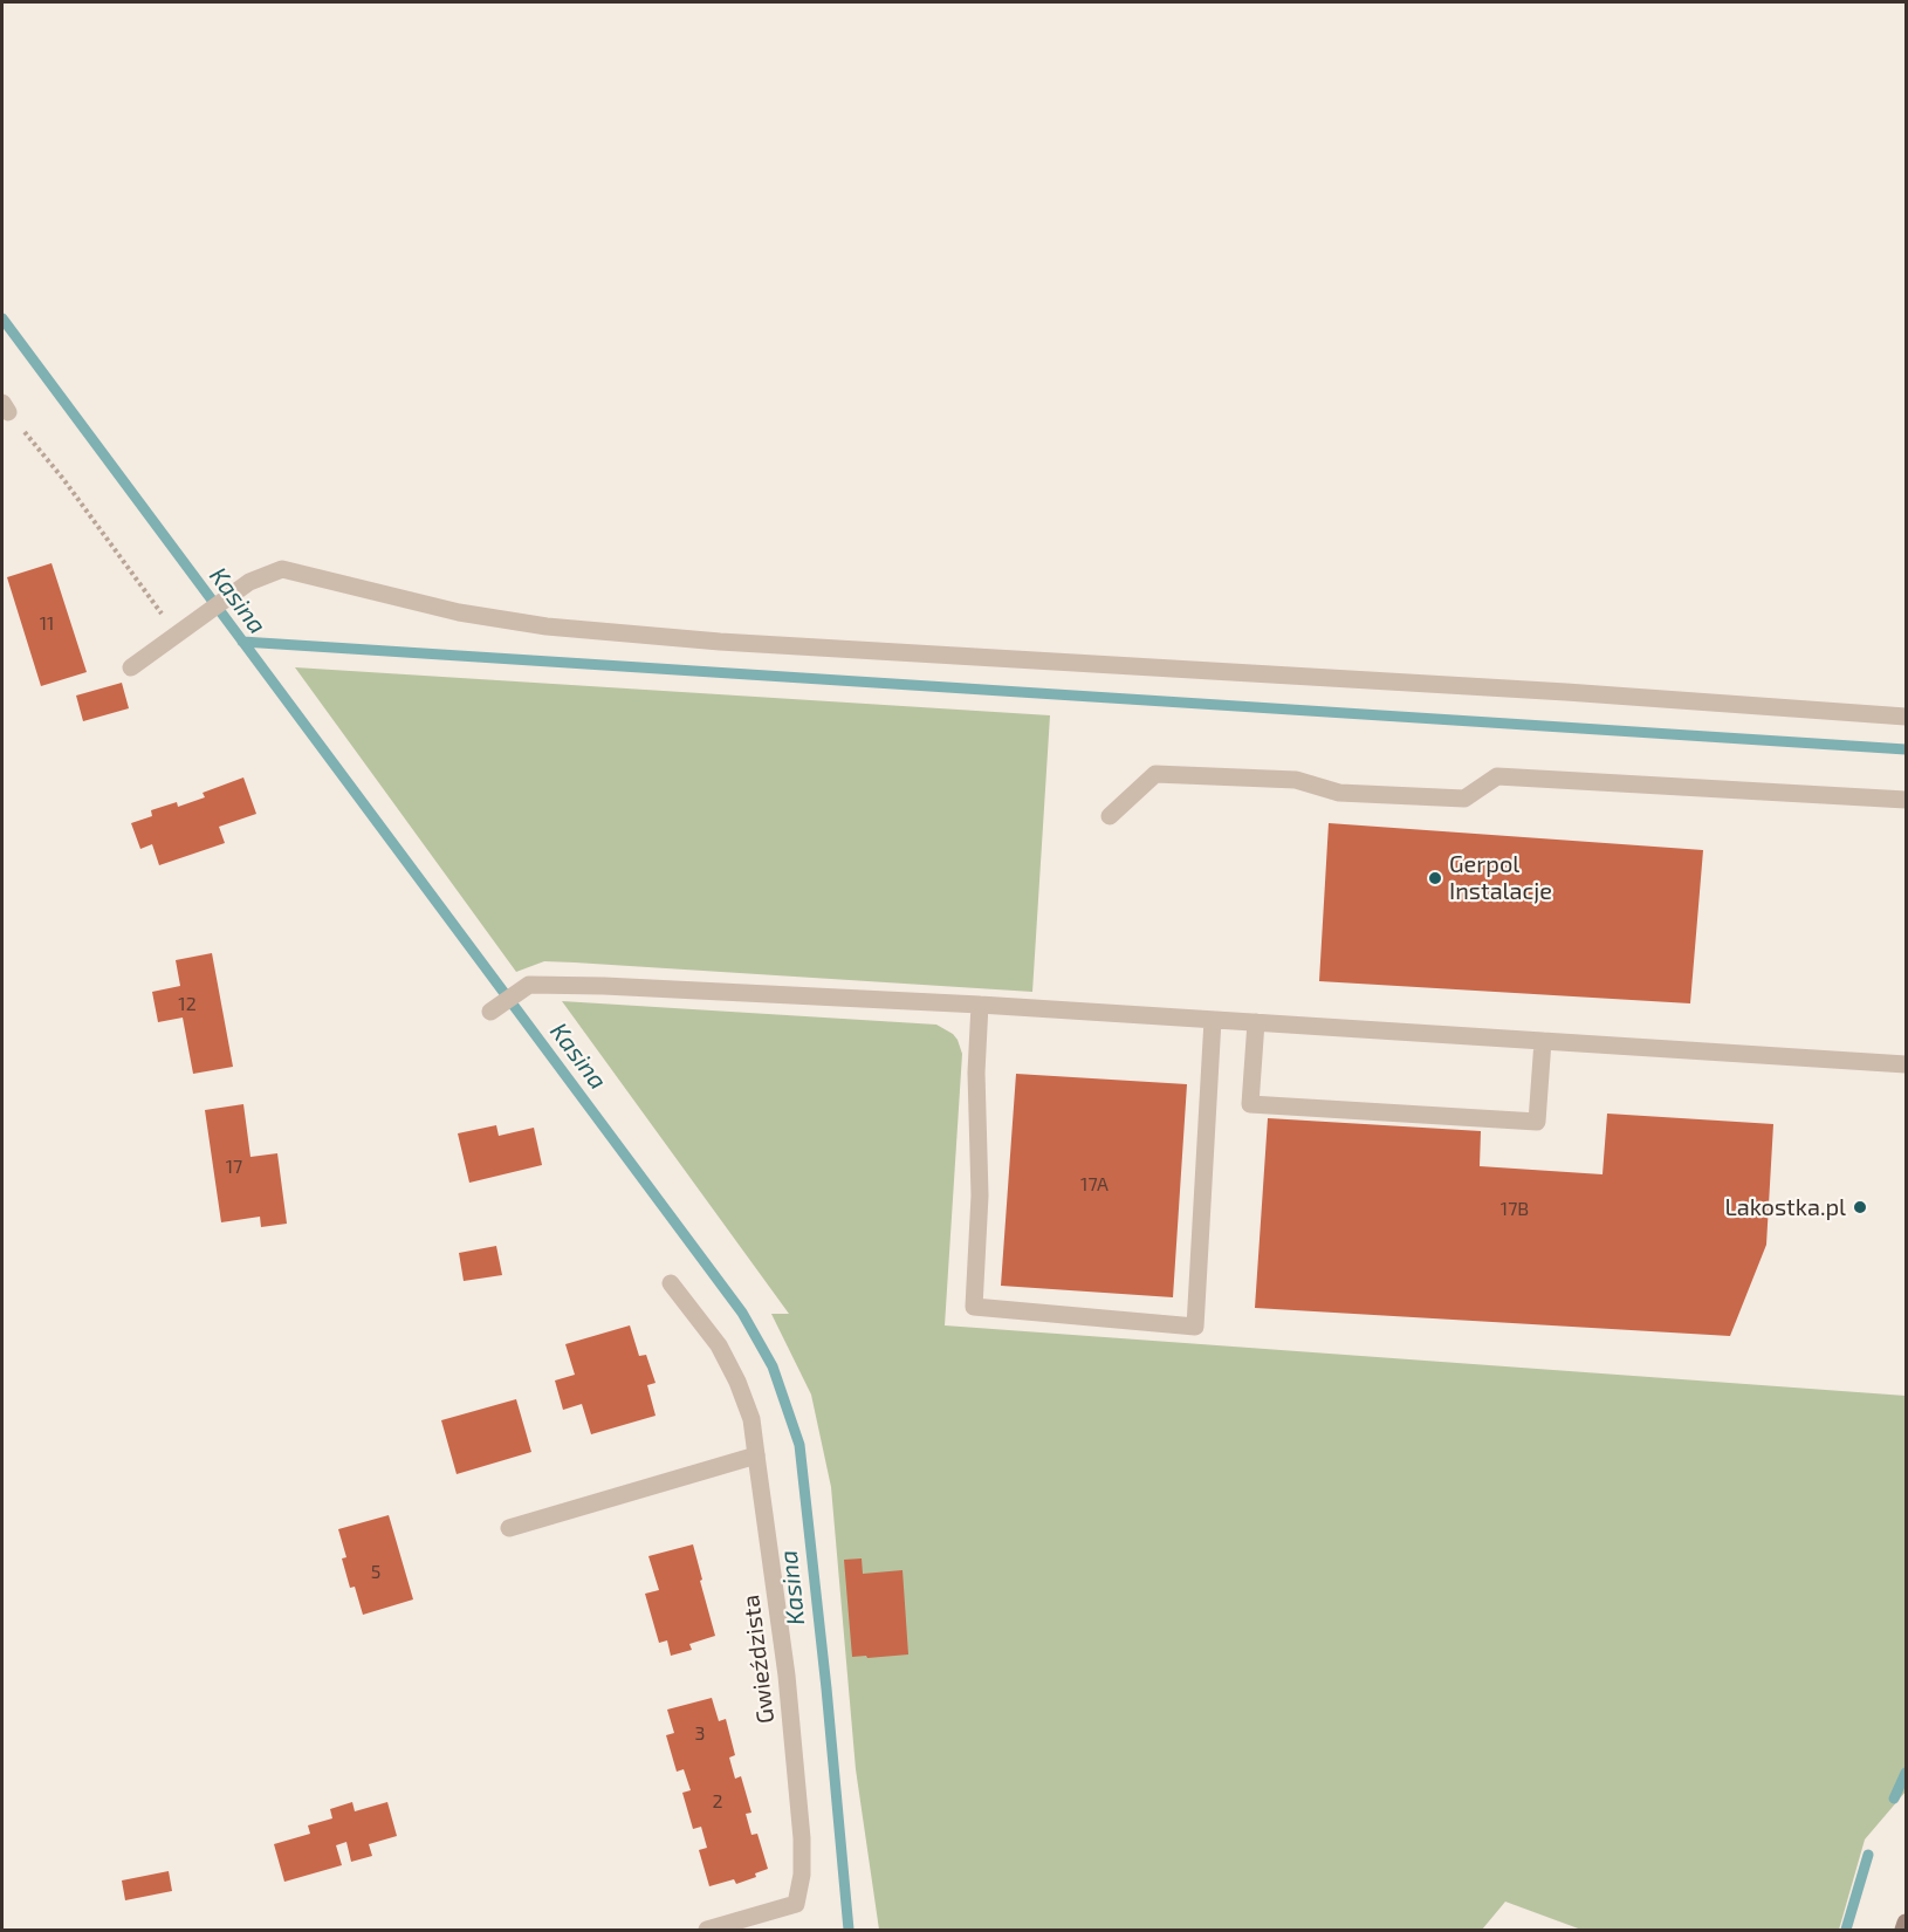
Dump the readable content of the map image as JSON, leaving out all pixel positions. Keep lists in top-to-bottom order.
{
  "streets": {
    "street": ["Gwieździsta"]
  },
  "water": ["Kasina"],
  "places": ["Gerpol Instalacje", "Lakostka.pl"],
  "house_numbers": [
    "11",
    "12",
    "17",
    "17A",
    "17B",
    "5",
    "3",
    "2"
  ]
}
